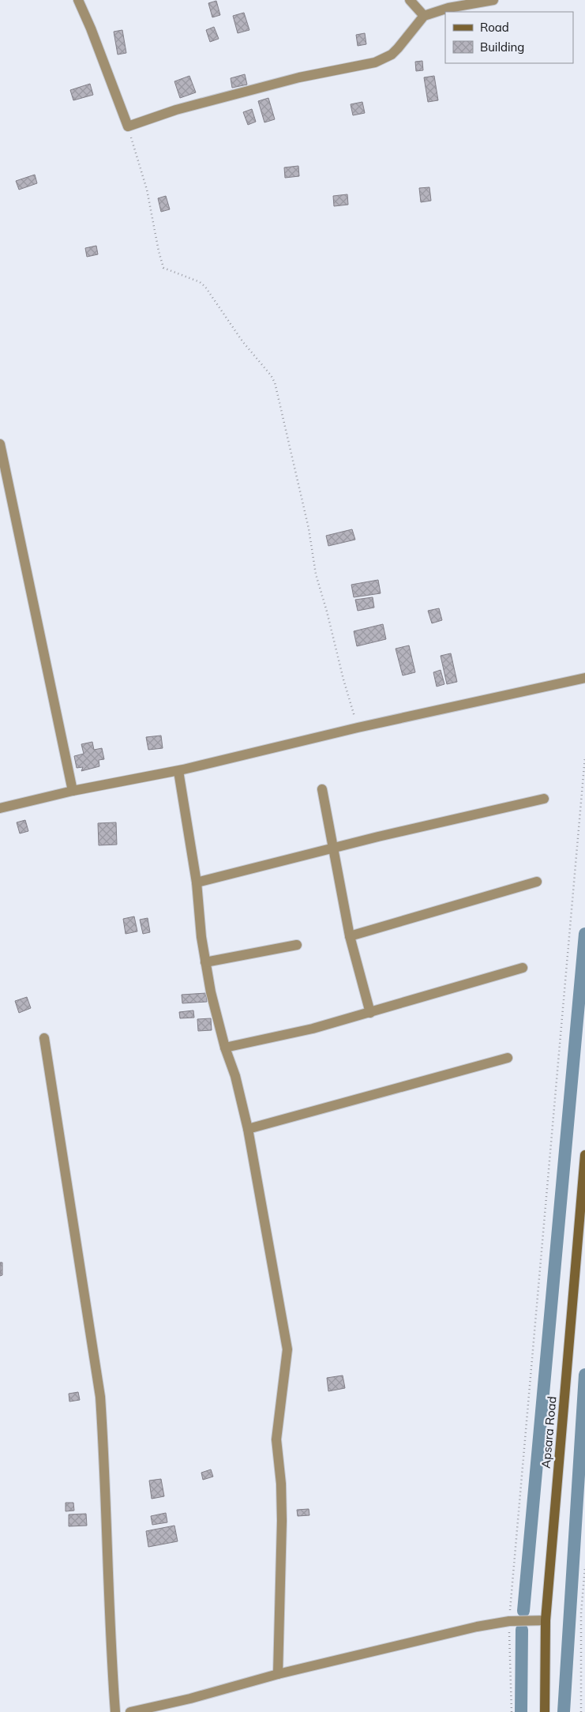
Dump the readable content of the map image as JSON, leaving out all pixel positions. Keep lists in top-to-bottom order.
{
  "streets": {
    "street": ["Apsara Road"]
  },
  "legend": ["Road", "Building"]
}
